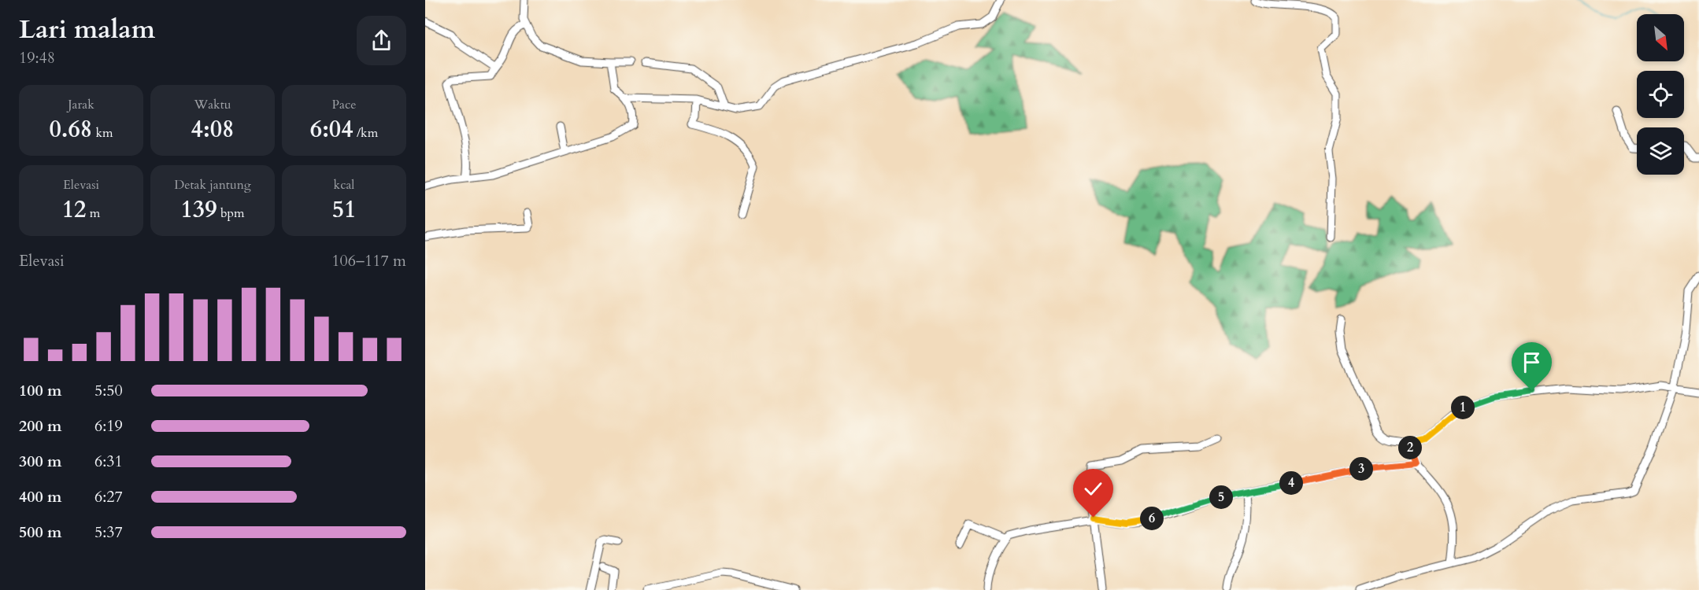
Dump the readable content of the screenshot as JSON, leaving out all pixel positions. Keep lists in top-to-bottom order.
{
  "north": "bottom right",
  "page": {
    "heading": ["Lari malam", "19:48"],
    "stats": [
      ["Jarak", "0.68 km"],
      ["Waktu", "4:08"],
      ["Pace", "6:04 /km"],
      ["Elevasi", "12 m"],
      ["Detak jantung", "139 bpm"],
      ["kcal", "51"]
    ],
    "chart": ["Elevasi", "106–117 m"],
    "list": [
      {
        "name": "100 m",
        "note": "5:50"
      },
      {
        "name": "200 m",
        "note": "6:19"
      },
      {
        "name": "300 m",
        "note": "6:31"
      },
      {
        "name": "400 m",
        "note": "6:27"
      },
      {
        "name": "500 m",
        "note": "5:37"
      }
    ],
    "pins": [
      "1",
      "2",
      "3",
      "4",
      "5",
      "6"
    ]
  }
}
